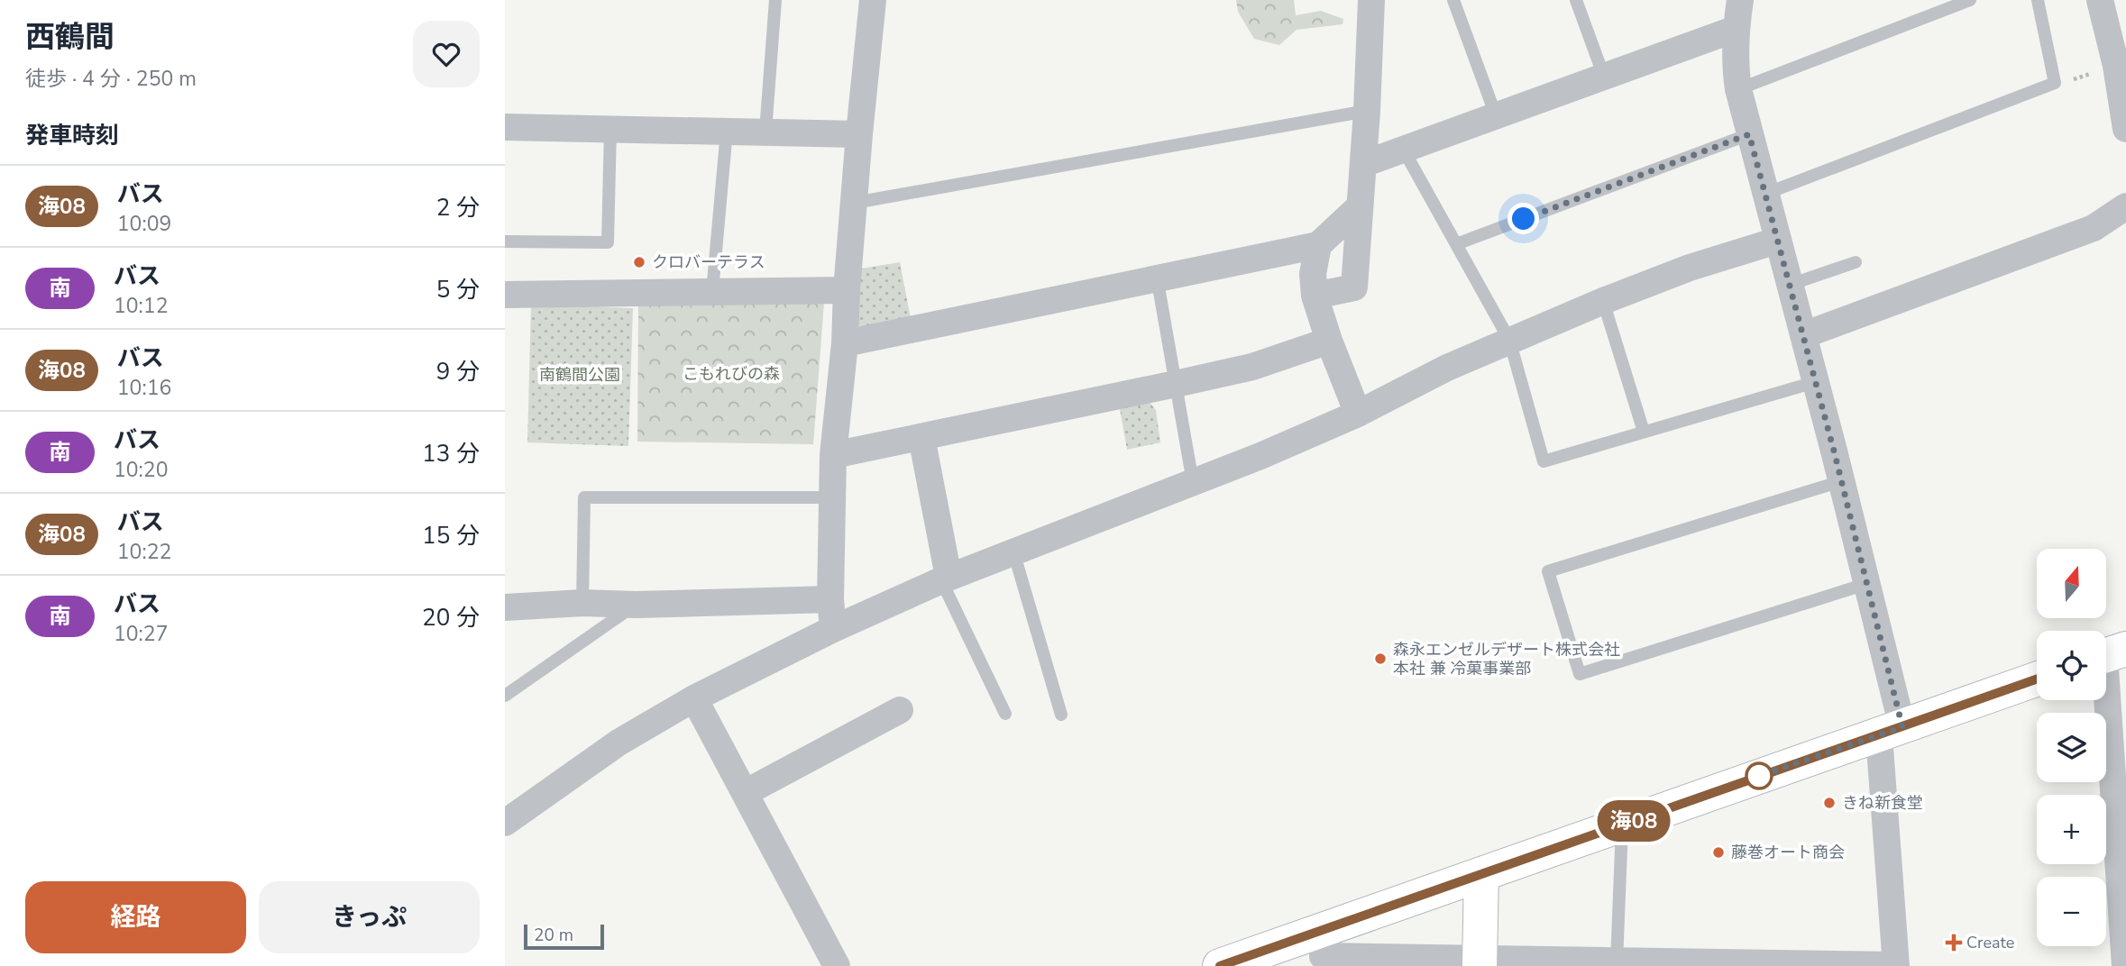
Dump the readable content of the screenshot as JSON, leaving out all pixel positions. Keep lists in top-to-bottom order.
{
  "parks": ["こもれびの森", "南鶴間公園"],
  "places": {
    "other": [
      "クロバーテラス",
      "森永エンゼルデザート株式会社 本社 兼 冷菓事業部",
      "きね新食堂",
      "藤巻オート商会"
    ],
    "health": ["Create"]
  },
  "lines": ["bus line 海08"],
  "scale_bar": "20 m",
  "north": "top",
  "page": {
    "heading": [
      ["西鶴間", "徒歩 · 4 分 · 250 m"],
      "発車時刻"
    ],
    "on_map": "海08",
    "list": [
      {
        "mark": "海08",
        "name": "バス",
        "note": "10:09",
        "value": "2 分"
      },
      {
        "mark": "南",
        "name": "バス",
        "note": "10:12",
        "value": "5 分"
      },
      {
        "mark": "海08",
        "name": "バス",
        "note": "10:16",
        "value": "9 分"
      },
      {
        "mark": "南",
        "name": "バス",
        "note": "10:20",
        "value": "13 分"
      },
      {
        "mark": "海08",
        "name": "バス",
        "note": "10:22",
        "value": "15 分"
      },
      {
        "mark": "南",
        "name": "バス",
        "note": "10:27",
        "value": "20 分"
      }
    ],
    "map_buttons": ["+", "−"],
    "buttons": ["経路", "きっぷ"],
    "scale": "20 m"
  }
}
